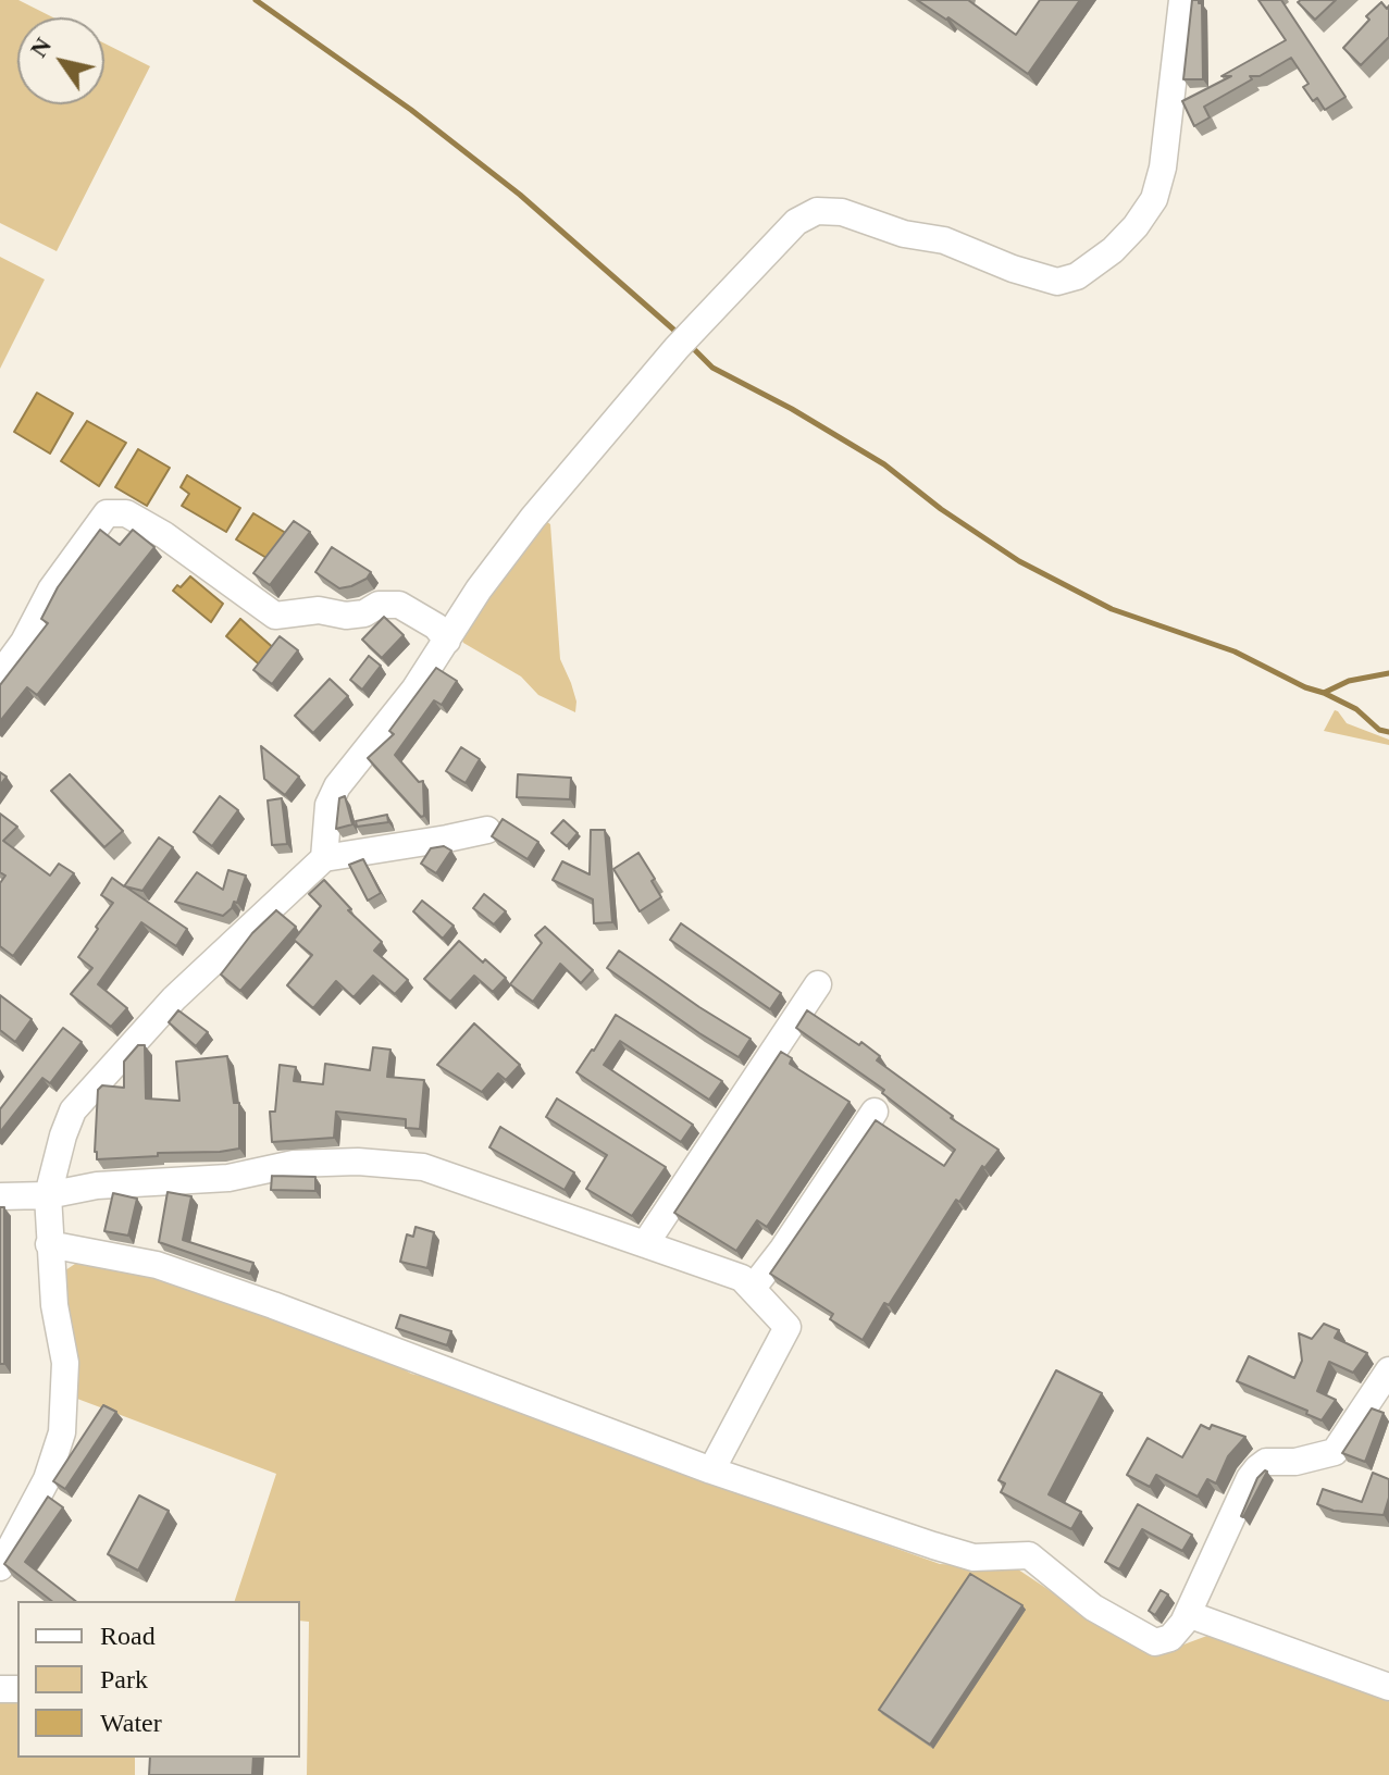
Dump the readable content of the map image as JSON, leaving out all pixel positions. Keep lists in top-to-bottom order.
{
  "legend": ["Road", "Park", "Water"],
  "north": "top left"
}
